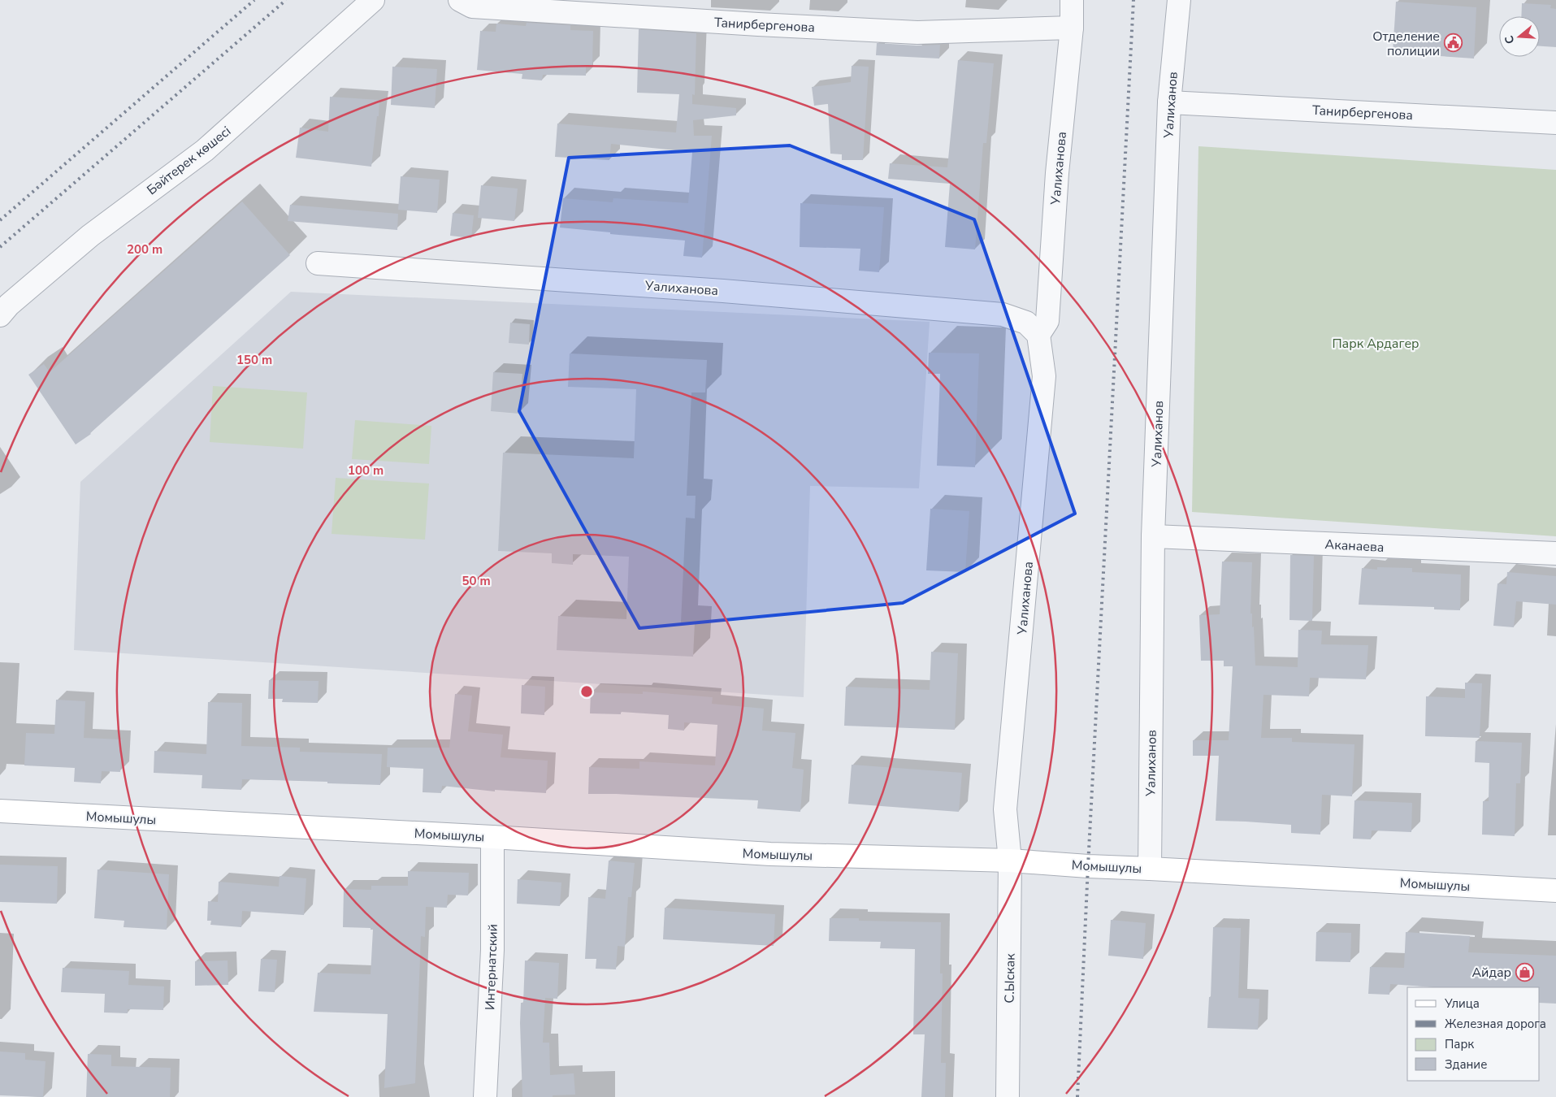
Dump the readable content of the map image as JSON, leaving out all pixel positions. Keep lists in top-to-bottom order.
{
  "streets": {
    "main road": ["Момышулы"],
    "street": [
      "Танирбергенова",
      "Уалиханов",
      "Бәйтерек көшесі",
      "Уалиханова",
      "Аканаева",
      "Интернатский",
      "С.Ыскак"
    ]
  },
  "crossings": [
    ["Танирбергенова", "Уалиханов"],
    ["Танирбергенова", "Уалиханова"],
    ["Уалиханов", "Аканаева"],
    ["Уалиханов", "Момышулы"],
    ["Уалиханова", "Момышулы"],
    ["Уалиханова", "С.Ыскак"],
    ["Момышулы", "Интернатский"],
    ["Момышулы", "С.Ыскак"]
  ],
  "parks": ["Парк Ардагер"],
  "places": {
    "public building": ["Отделение полиции"],
    "shop": ["Айдар"]
  },
  "legend": [
    "Улица",
    "Железная дорога",
    "Парк",
    "Здание"
  ],
  "north": "left",
  "rings": [
    "200 m",
    "150 m",
    "100 m",
    "50 m"
  ]
}
